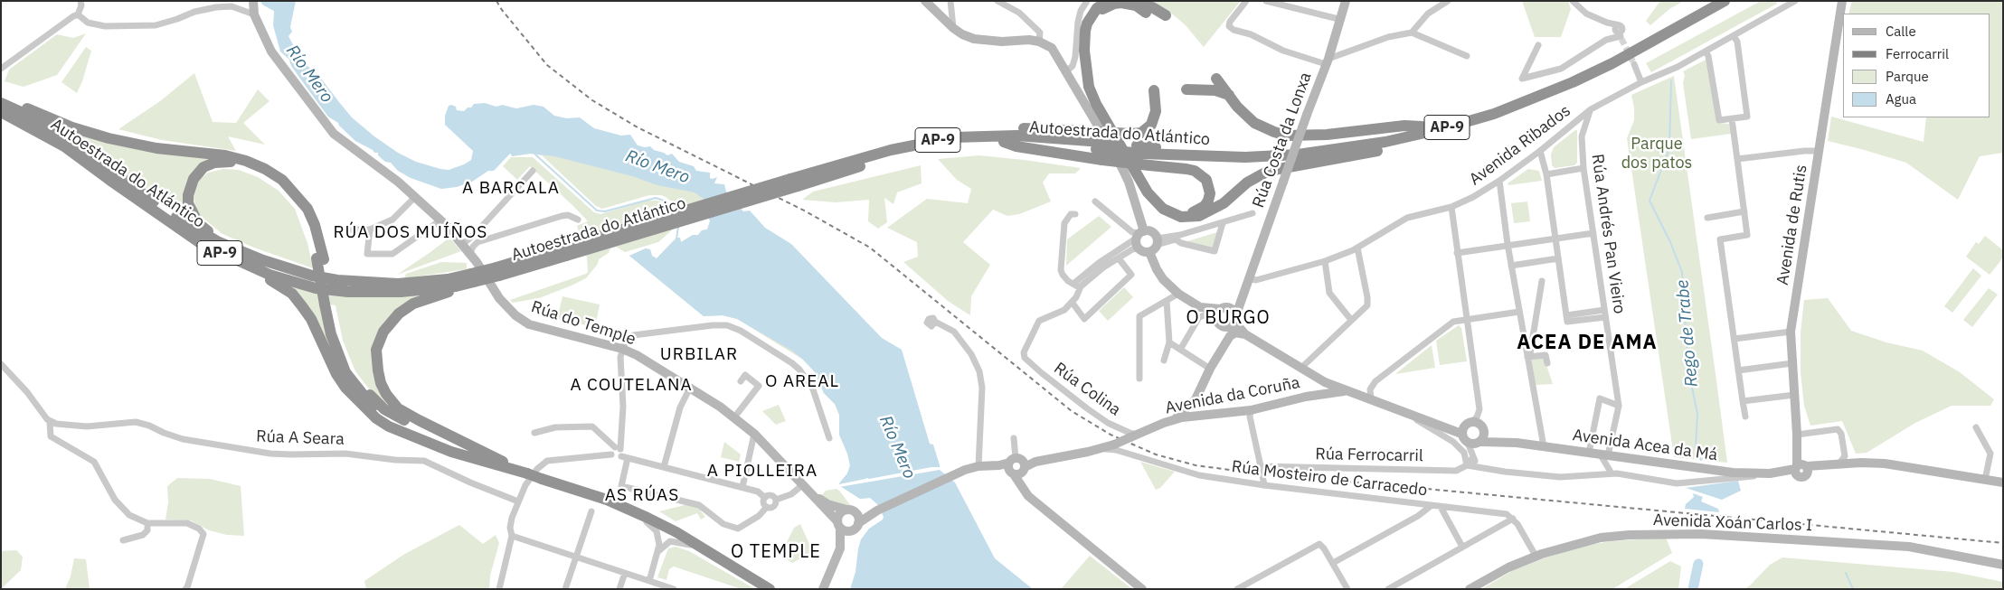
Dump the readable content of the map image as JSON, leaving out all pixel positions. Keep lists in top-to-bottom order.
{
  "streets": {
    "highway": ["AP-9", "Autoestrada do Atlántico"],
    "main road": [
      "Rúa Costa da Lonxa",
      "Avenida de Rutis",
      "Rúa do Temple",
      "Avenida da Coruña",
      "Avenida Acea da Má",
      "Avenida Xoán Carlos I"
    ],
    "street": [
      "Avenida Ribados",
      "Rúa Andrés Pan Vieiro",
      "Rúa Colina",
      "Rúa A Seara",
      "Rúa Ferrocarril",
      "Rúa Mosteiro de Carracedo"
    ]
  },
  "crossings": [
    ["AP-9", "Autoestrada do Atlántico"],
    ["Rúa Costa da Lonxa", "Avenida Ribados"],
    ["Avenida Ribados", "Rúa Andrés Pan Vieiro"],
    ["Avenida de Rutis", "Avenida Acea da Má"],
    ["Rúa Andrés Pan Vieiro", "Avenida Acea da Má"],
    ["Rúa Colina", "Avenida da Coruña"],
    ["Avenida da Coruña", "Rúa Mosteiro de Carracedo"]
  ],
  "districts": [
    "A BARCALA",
    "RÚA DOS MUÍÑOS",
    "O BURGO",
    "ACEA DE AMA",
    "URBILAR",
    "O AREAL",
    "A COUTELANA",
    "A PIOLLEIRA",
    "AS RÚAS",
    "O TEMPLE"
  ],
  "water": ["Río Mero", "Rego de Trabe"],
  "parks": ["Parque dos patos"],
  "legend": [
    "Calle",
    "Ferrocarril",
    "Parque",
    "Agua"
  ]
}
